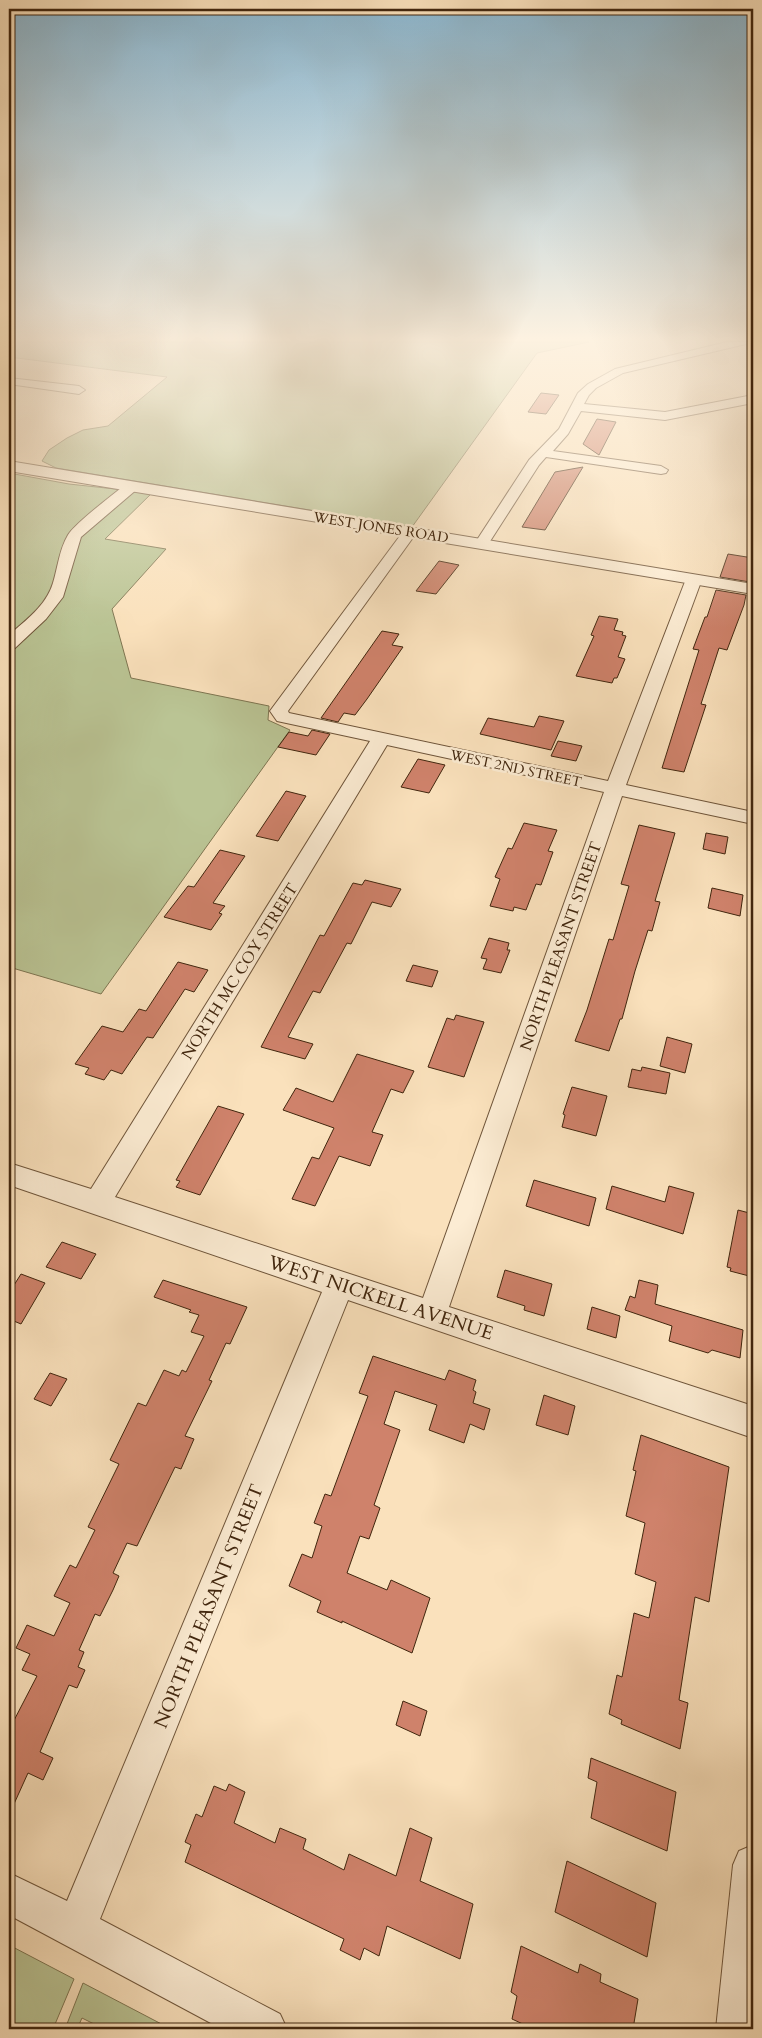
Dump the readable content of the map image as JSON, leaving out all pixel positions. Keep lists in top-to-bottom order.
{
  "streets": {
    "street": [
      "WEST JONES ROAD",
      "WEST 2ND STREET",
      "NORTH PLEASANT STREET",
      "NORTH MC COY STREET",
      "WEST NICKELL AVENUE"
    ]
  },
  "crossings": [
    ["WEST JONES ROAD", "WEST 2ND STREET"],
    ["WEST JONES ROAD", "NORTH PLEASANT STREET"],
    ["WEST 2ND STREET", "NORTH PLEASANT STREET"],
    ["WEST 2ND STREET", "NORTH MC COY STREET"],
    ["NORTH PLEASANT STREET", "WEST NICKELL AVENUE"],
    ["NORTH MC COY STREET", "WEST NICKELL AVENUE"]
  ]
}
